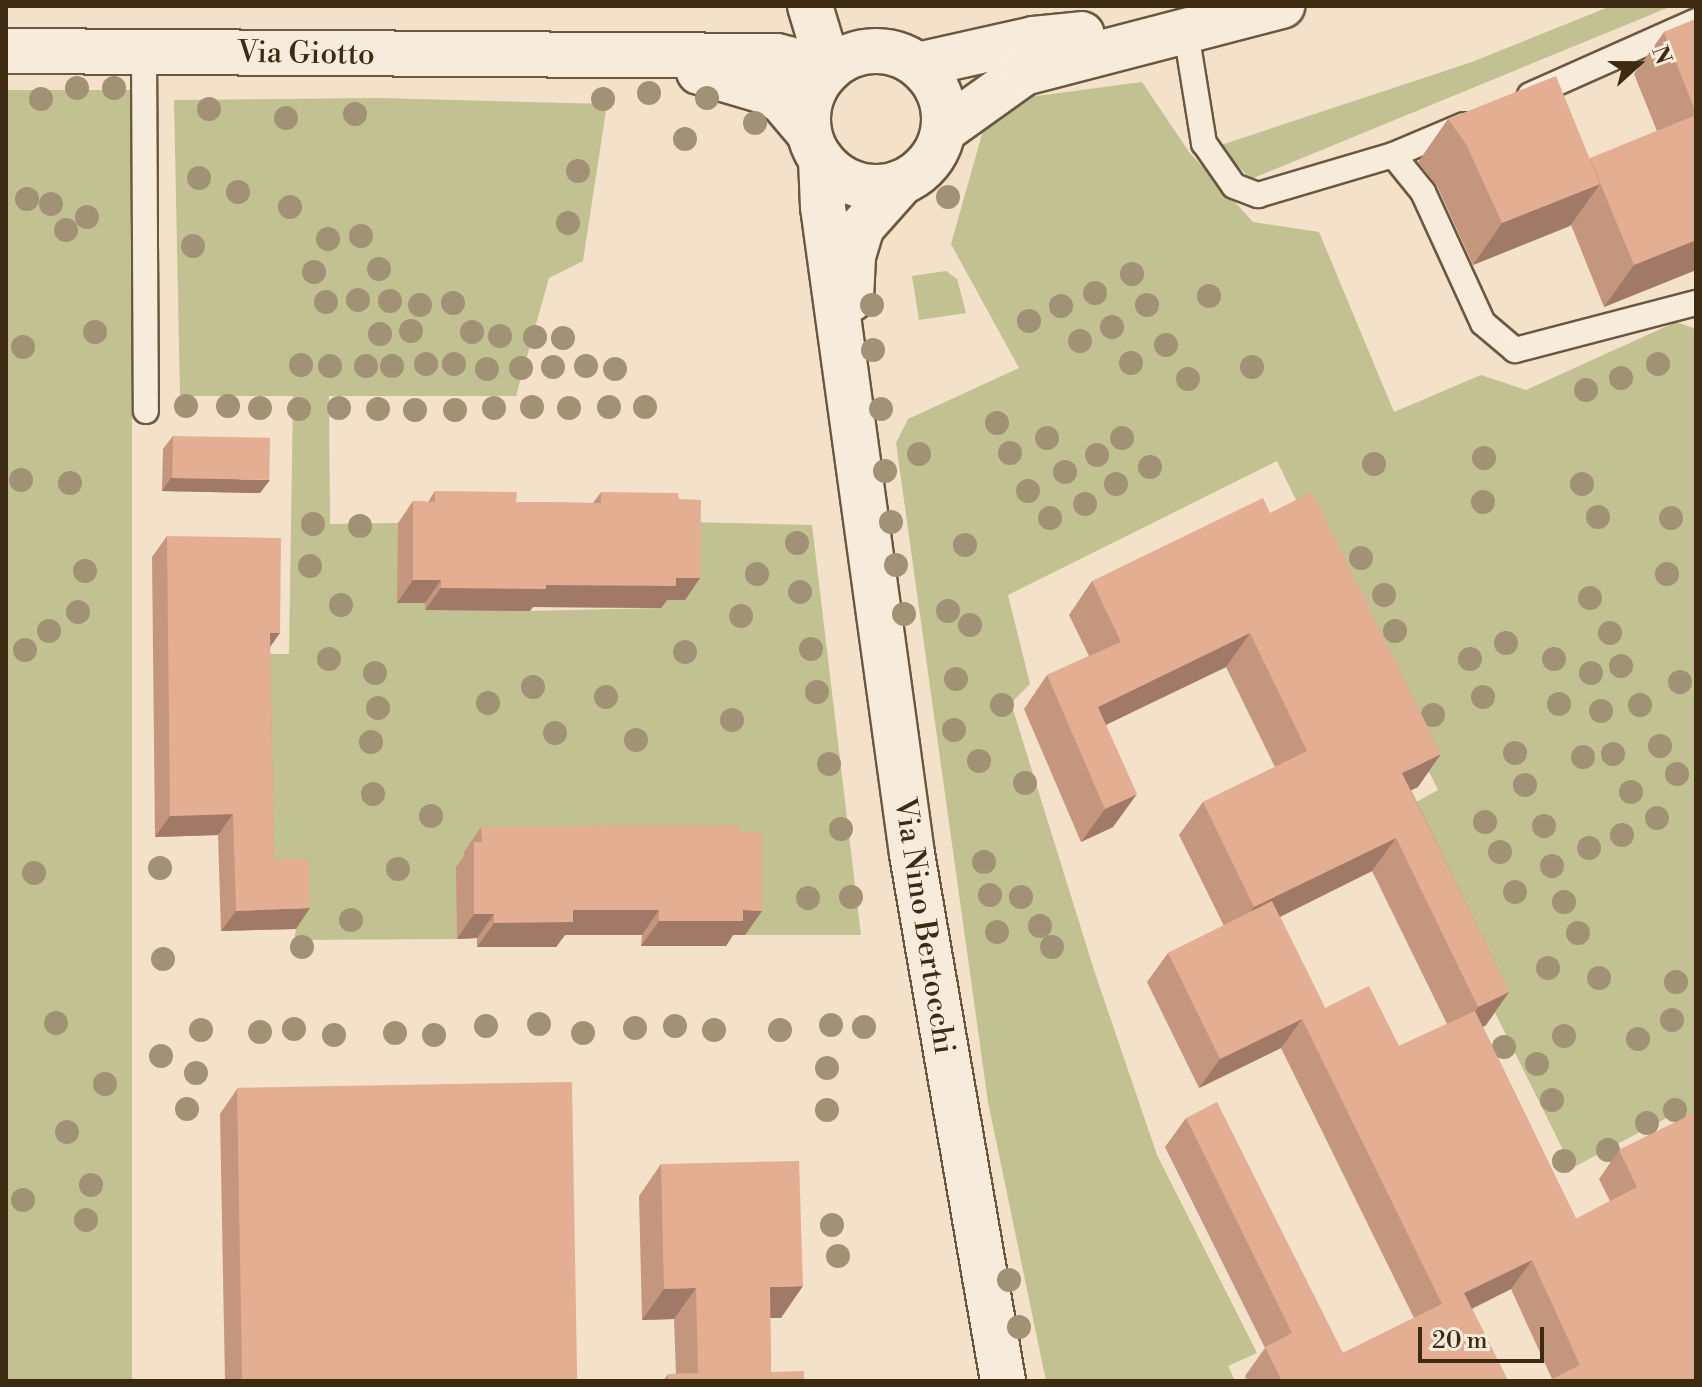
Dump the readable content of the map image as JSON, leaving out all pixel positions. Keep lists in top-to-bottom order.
{
  "streets": {
    "street": ["Via Giotto", "Via Nino Bertocchi"]
  },
  "crossings": [
    ["Via Giotto", "Via Nino Bertocchi"]
  ],
  "scale_bar": "20 m",
  "north": "right"
}
